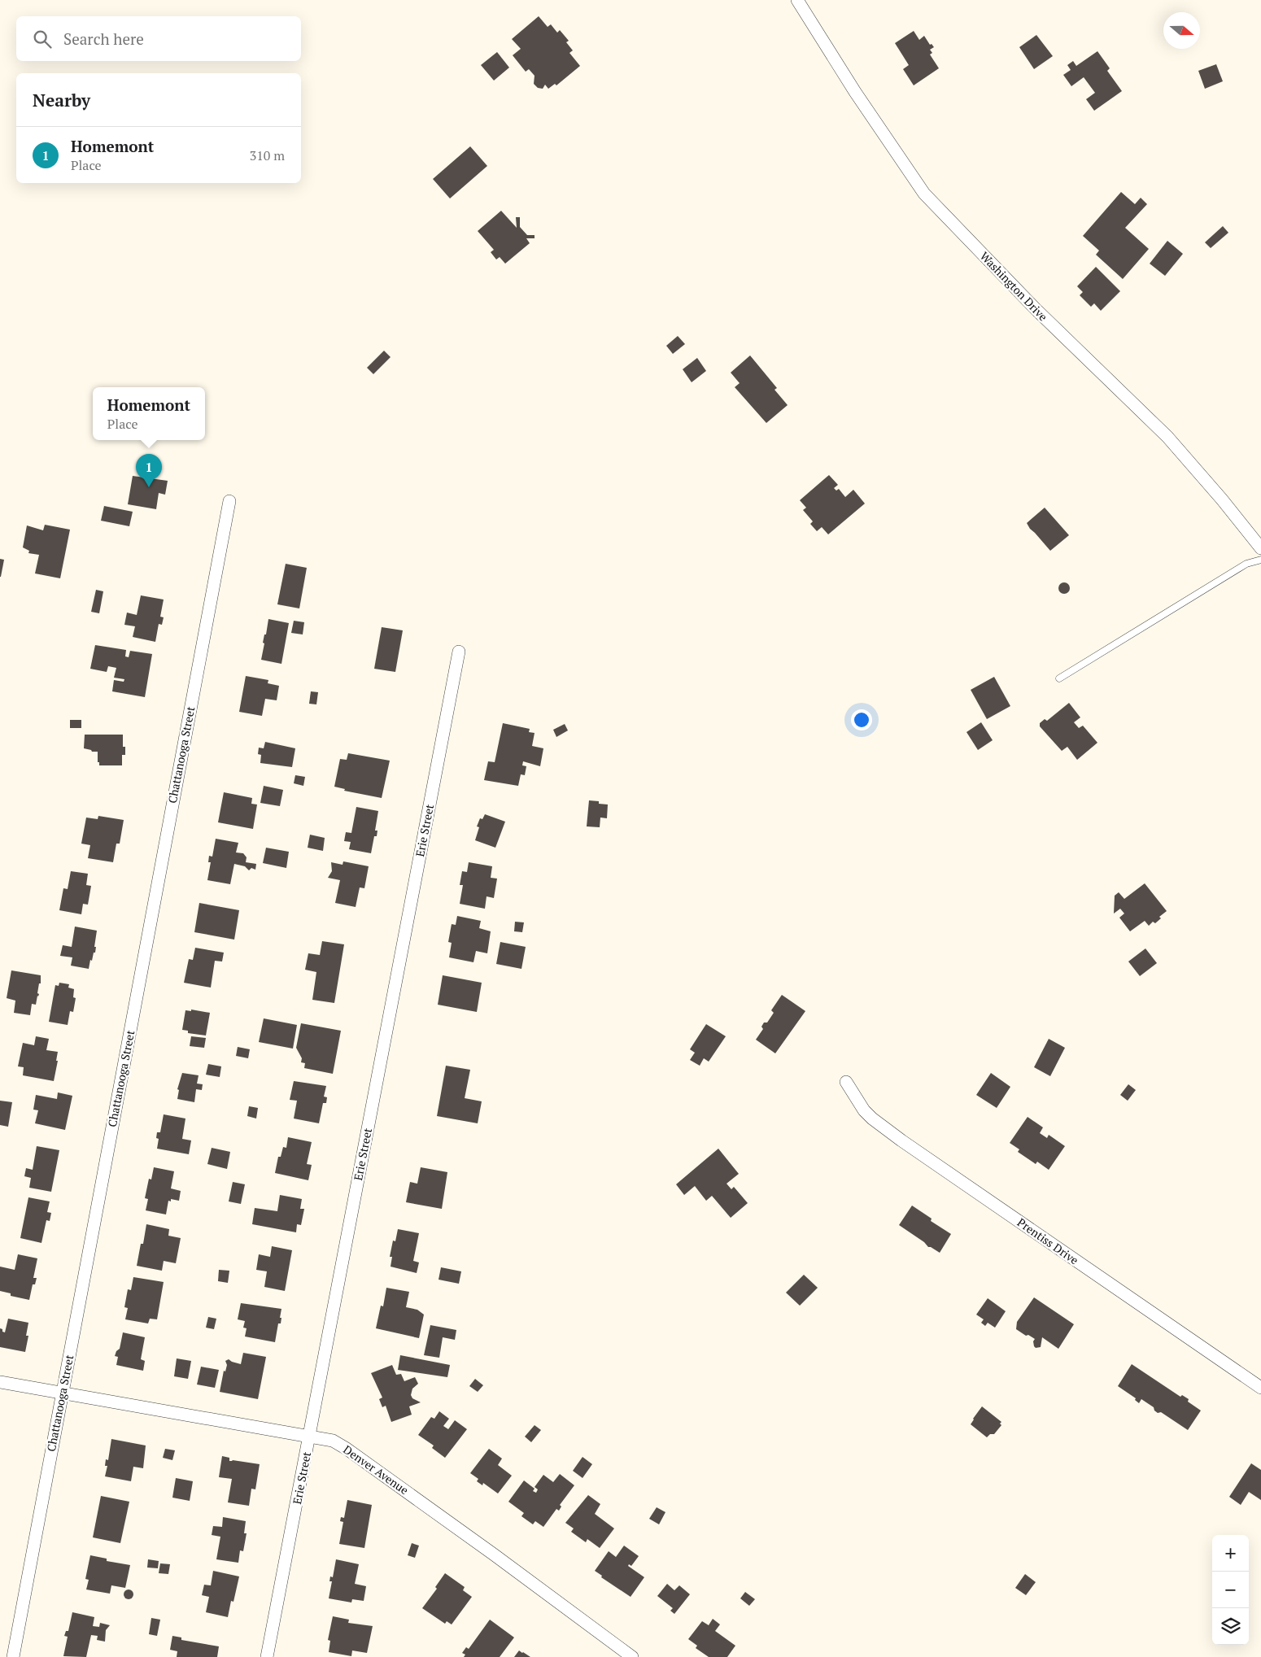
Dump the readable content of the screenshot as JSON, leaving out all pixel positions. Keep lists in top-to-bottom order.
{
  "streets": {
    "street": [
      "Washington Drive",
      "Chattanooga Street",
      "Erie Street",
      "Prentiss Drive",
      "Denver Avenue"
    ]
  },
  "crossings": [
    ["Chattanooga Street", "Denver Avenue"],
    ["Erie Street", "Denver Avenue"]
  ],
  "north": "right",
  "page": {
    "search": "Search here",
    "heading": "Nearby",
    "list": [
      {
        "mark": "1",
        "name": "Homemont",
        "note": "Place",
        "value": "310 m"
      }
    ],
    "popup": ["Homemont", "Place"],
    "pins": "1",
    "map_buttons": ["+", "−"]
  }
}
